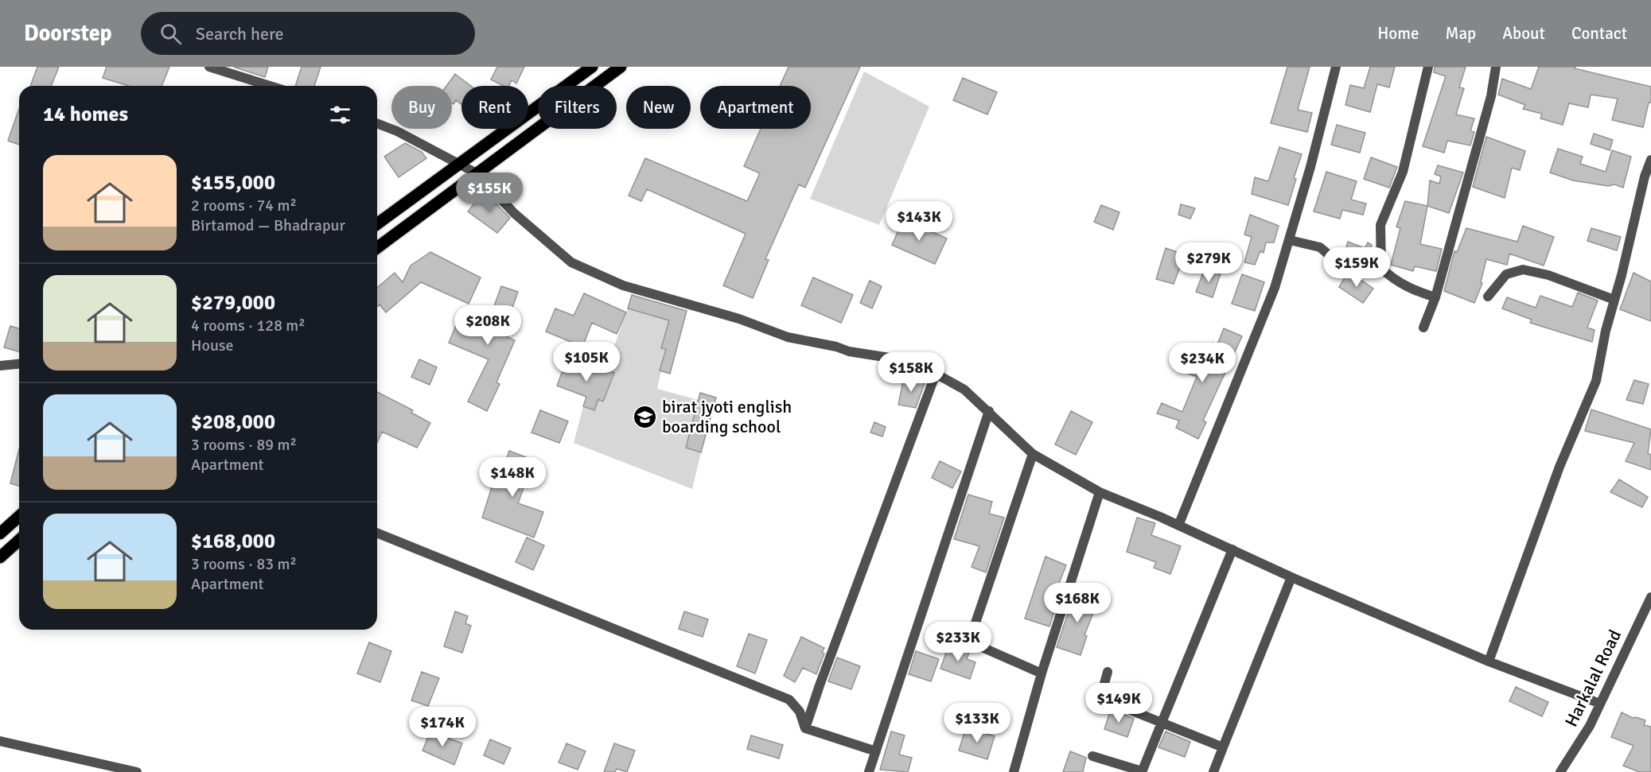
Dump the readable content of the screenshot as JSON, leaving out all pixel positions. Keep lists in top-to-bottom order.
{
  "streets": {
    "street": ["Harkalal Road"]
  },
  "places": {
    "school or university": ["birat jyoti english boarding school"]
  },
  "page": {
    "header": "Doorstep",
    "search": "Search here",
    "nav": [
      "Home",
      "Map",
      "About",
      "Contact"
    ],
    "chip": [
      "Buy",
      "Rent",
      "Filters",
      "New",
      "Apartment"
    ],
    "heading": "14 homes",
    "list": [
      {
        "name": "$155,000",
        "note": "2 rooms · 74 m² · Birtamod — Bhadrapur"
      },
      {
        "name": "$279,000",
        "note": "4 rooms · 128 m² · House"
      },
      {
        "name": "$208,000",
        "note": "3 rooms · 89 m² · Apartment"
      },
      {
        "name": "$168,000",
        "note": "3 rooms · 83 m² · Apartment"
      }
    ],
    "price": [
      "$155K",
      "$143K",
      "$279K",
      "$159K",
      "$208K",
      "$105K",
      "$234K",
      "$158K",
      "$148K",
      "$168K",
      "$233K",
      "$149K",
      "$133K",
      "$174K"
    ]
  }
}
